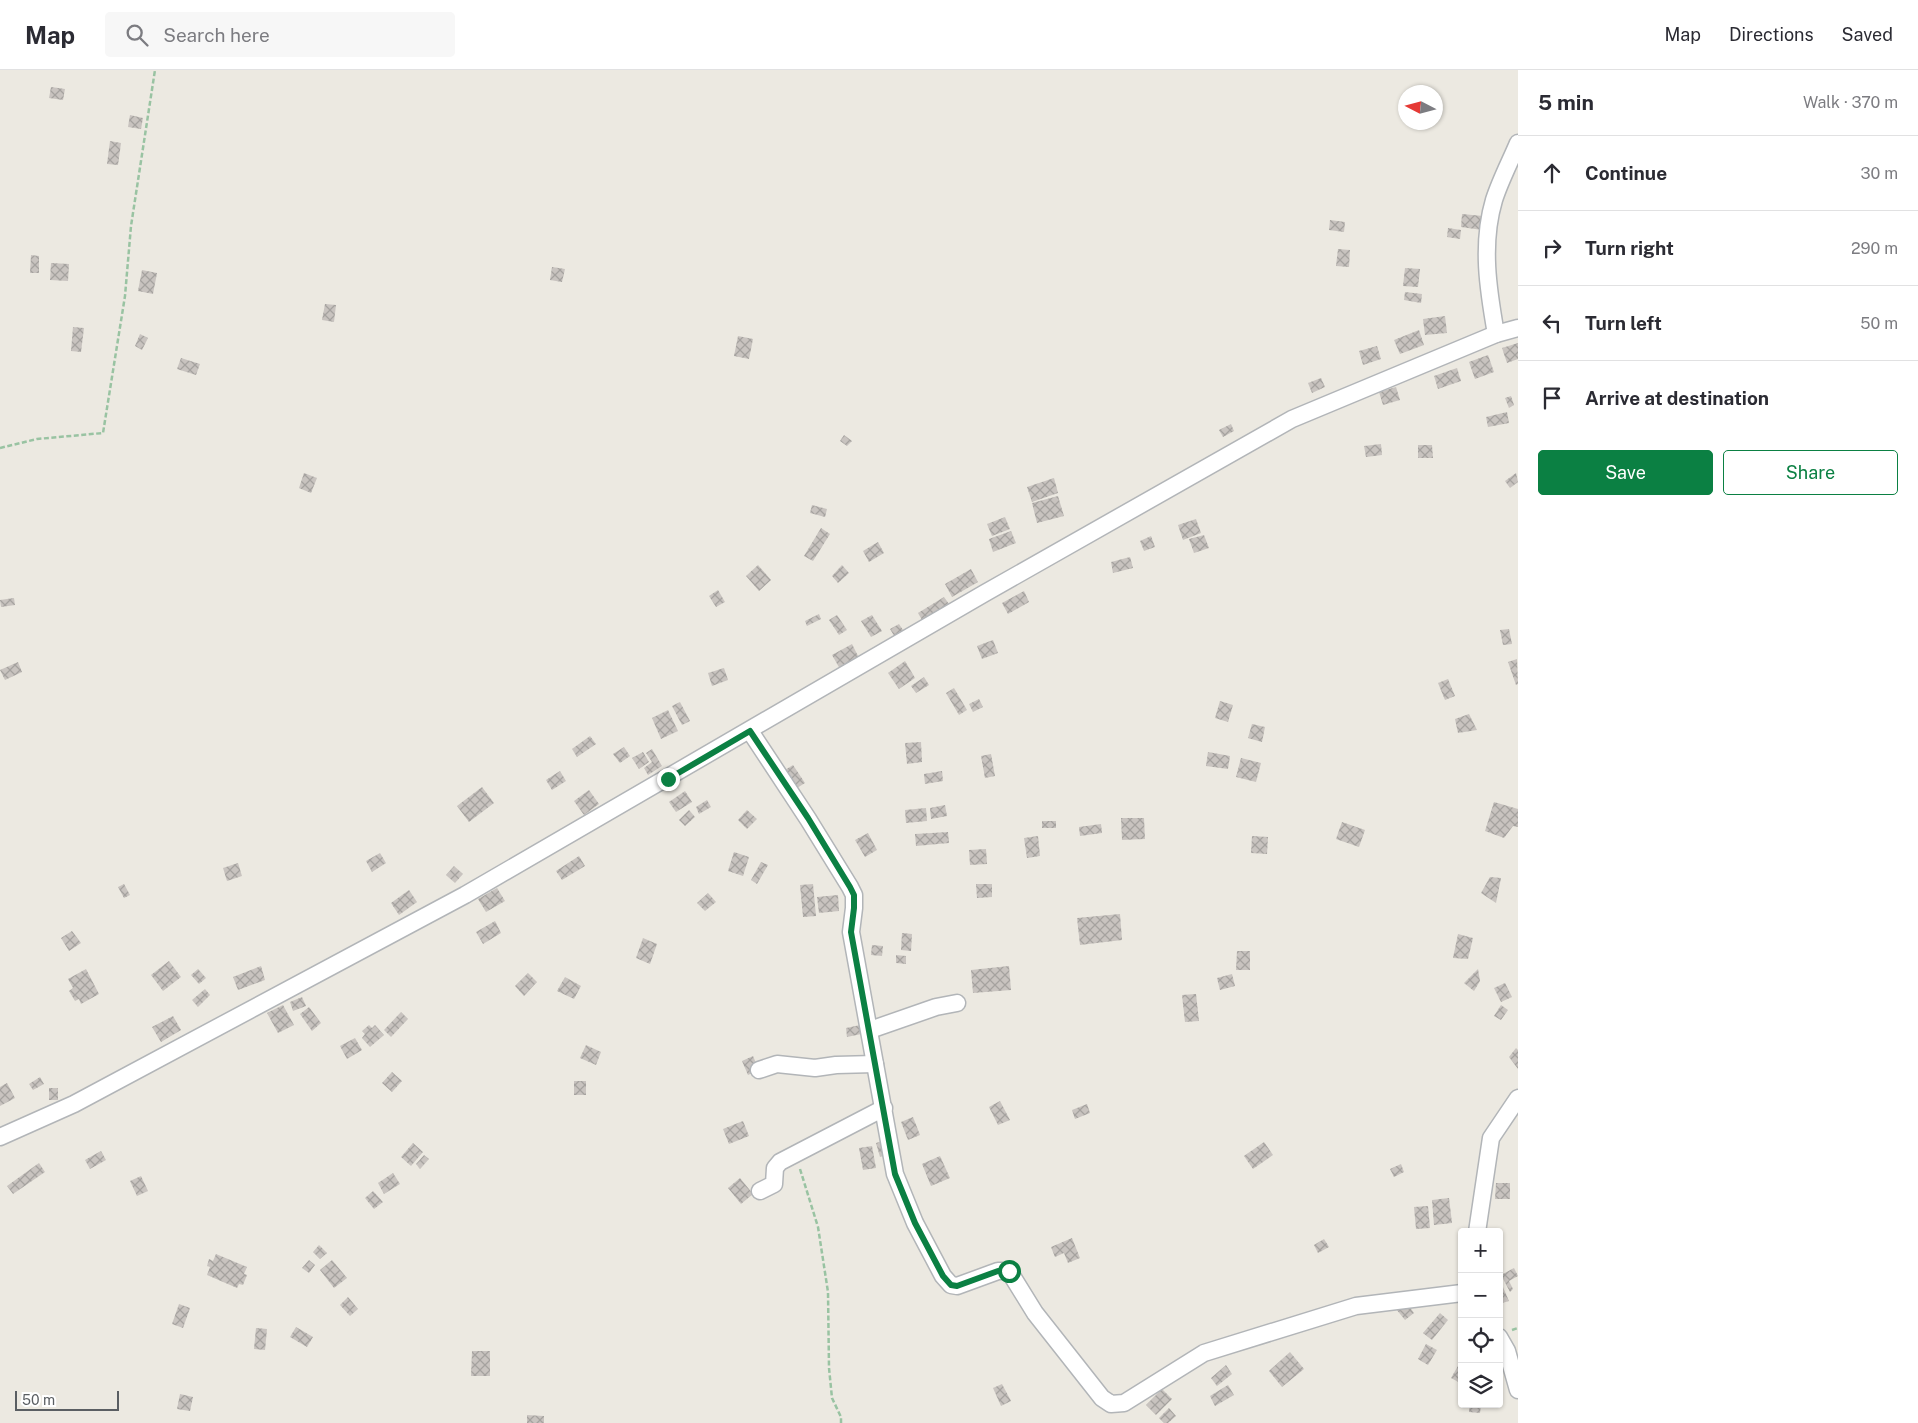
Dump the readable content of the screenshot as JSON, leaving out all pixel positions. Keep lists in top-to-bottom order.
{
  "scale_bar": "50 m",
  "north": "left",
  "page": {
    "header": "Map",
    "search": "Search here",
    "nav": ["Map", "Directions", "Saved"],
    "heading": ["5 min", "Walk · 370 m"],
    "list": [
      ["Continue", "30 m"],
      ["Turn right", "290 m"],
      ["Turn left", "50 m"],
      "Arrive at destination"
    ],
    "buttons": ["Save", "Share"],
    "map_buttons": ["+", "−"],
    "scale": "50 m"
  }
}
